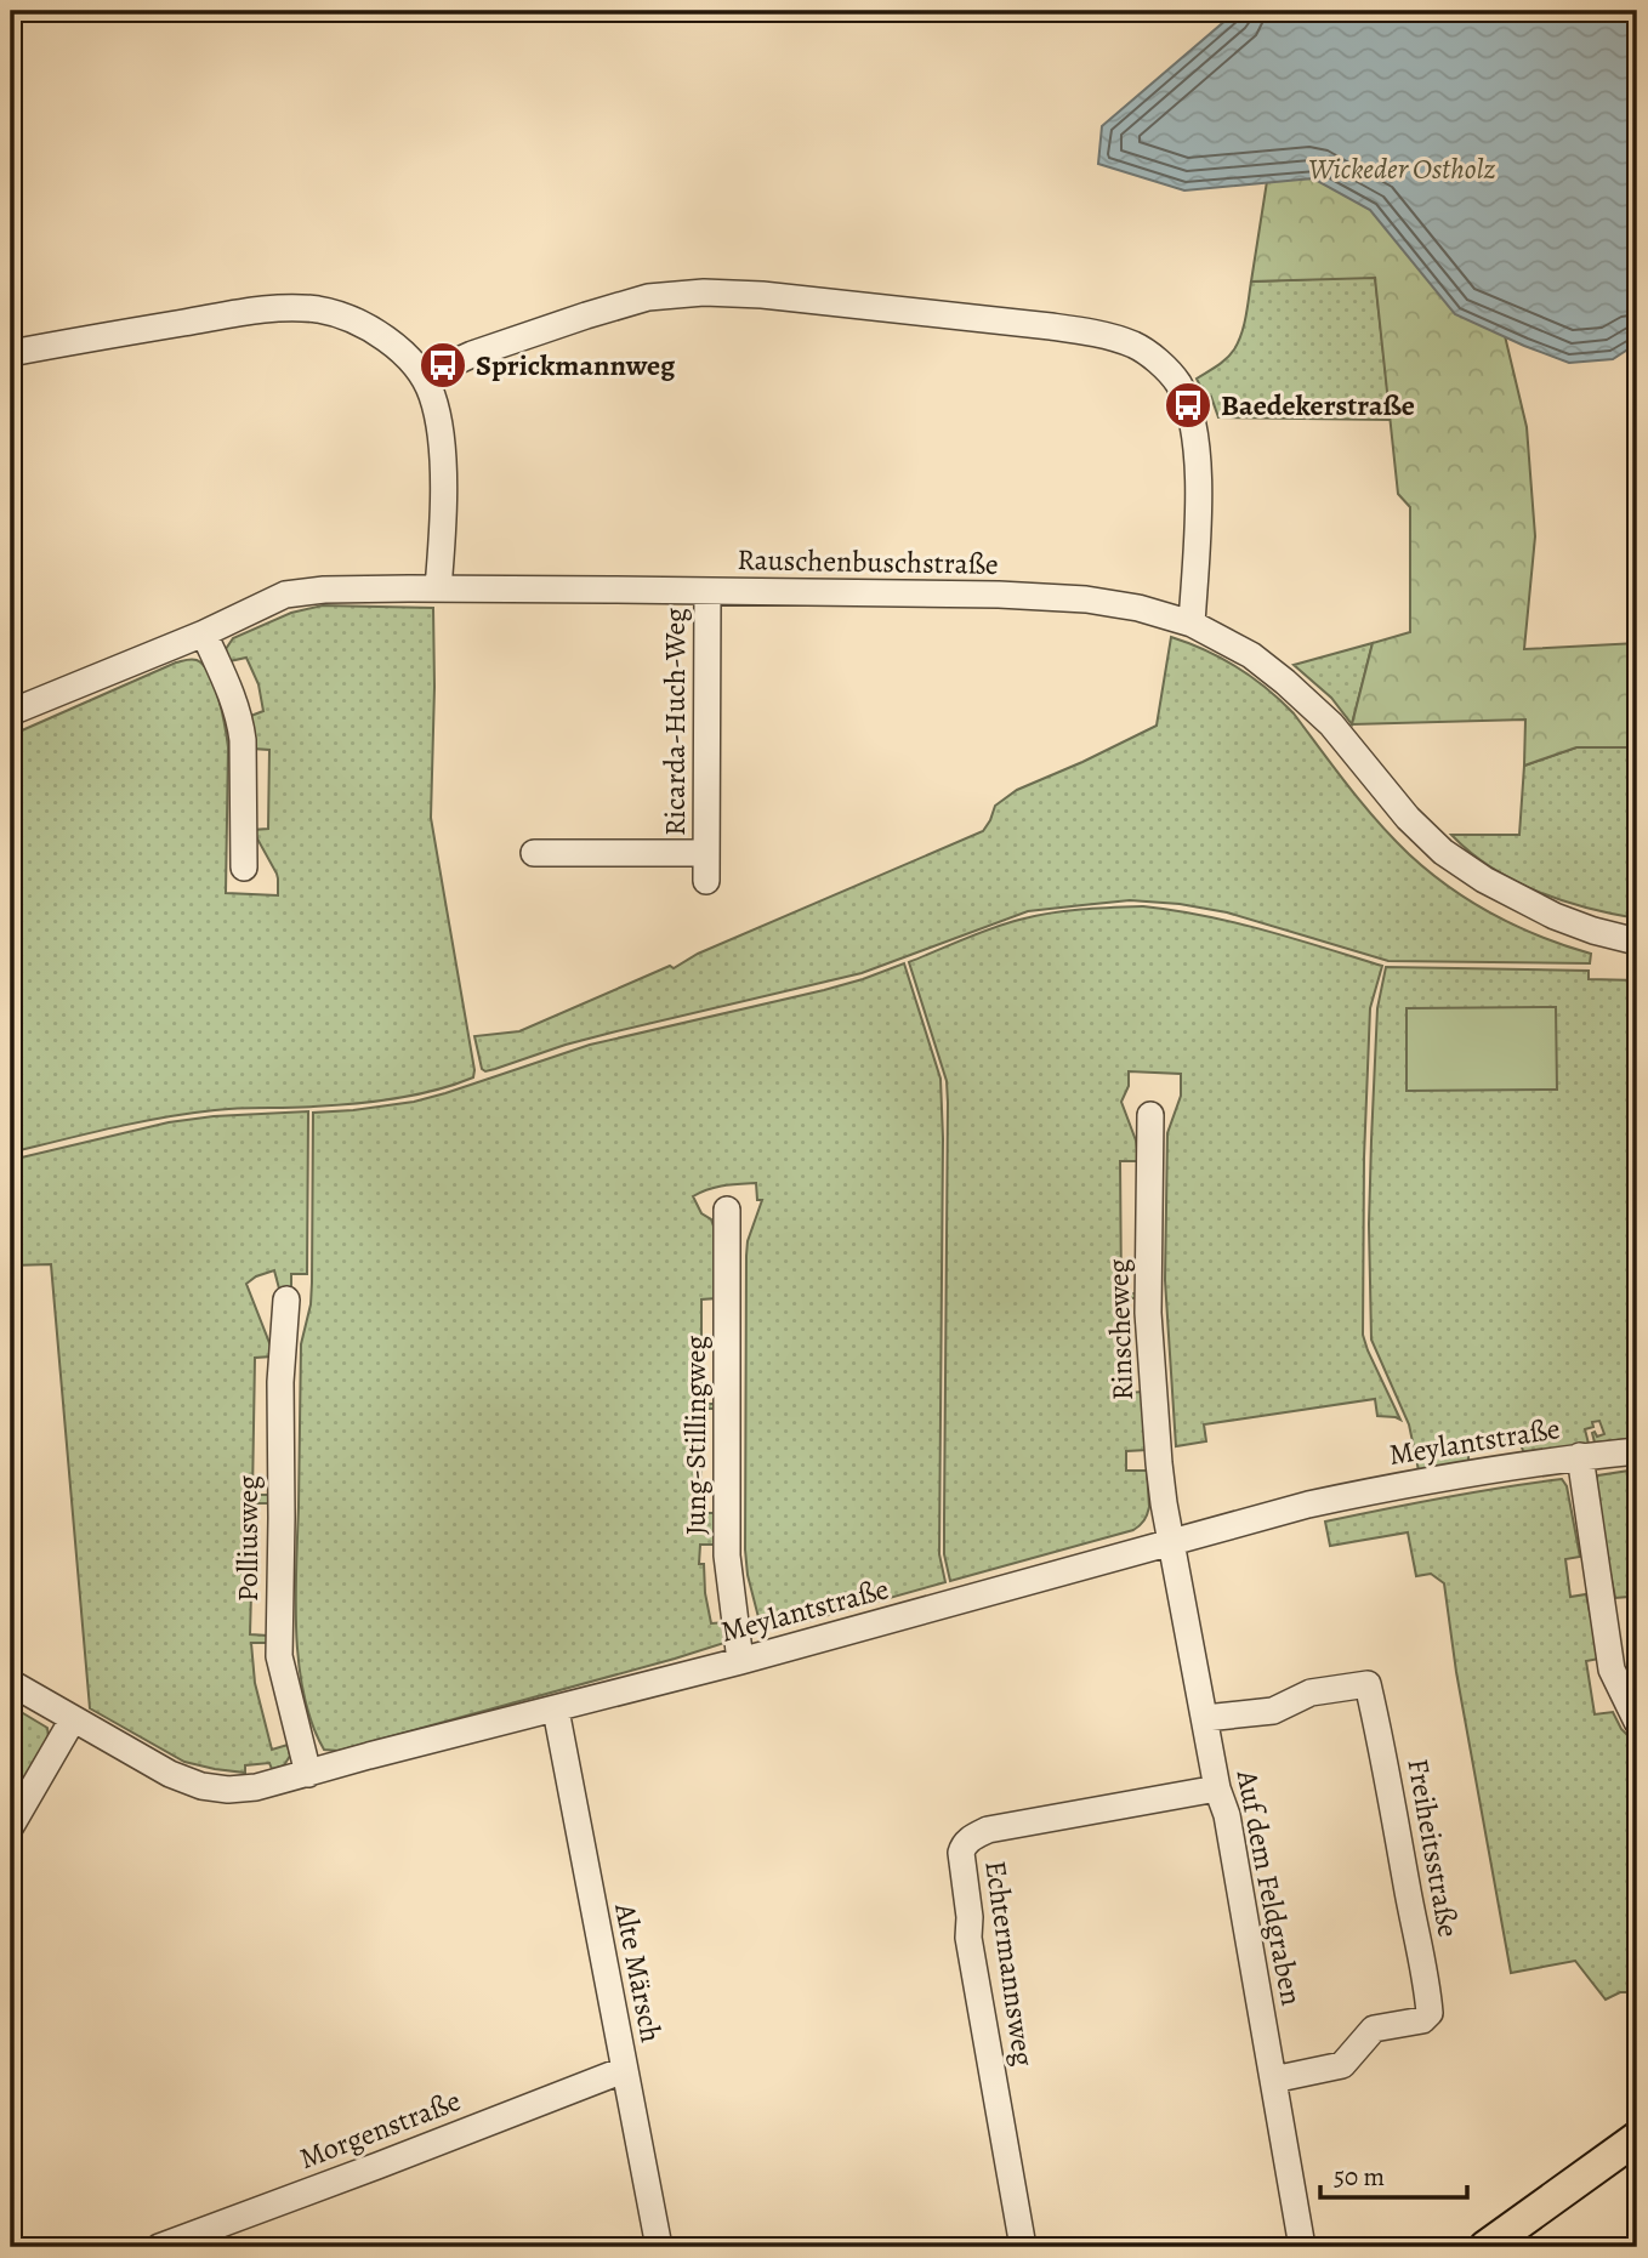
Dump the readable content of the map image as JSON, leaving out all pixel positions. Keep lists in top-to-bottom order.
{
  "streets": {
    "street": [
      "Rauschenbuschstraße",
      "Ricarda-Huch-Weg",
      "Rinscheweg",
      "Jung-Stillingweg",
      "Meylantstraße",
      "Polliusweg",
      "Freiheitsstraße",
      "Auf dem Feldgraben",
      "Echtermannsweg",
      "Alte Märsch",
      "Morgenstraße"
    ]
  },
  "crossings": [
    ["Rauschenbuschstraße", "Ricarda-Huch-Weg"],
    ["Rinscheweg", "Meylantstraße"],
    ["Rinscheweg", "Auf dem Feldgraben"],
    ["Jung-Stillingweg", "Meylantstraße"],
    ["Meylantstraße", "Polliusweg"],
    ["Meylantstraße", "Auf dem Feldgraben"],
    ["Meylantstraße", "Alte Märsch"],
    ["Freiheitsstraße", "Auf dem Feldgraben"],
    ["Auf dem Feldgraben", "Echtermannsweg"],
    ["Alte Märsch", "Morgenstraße"]
  ],
  "parks": ["Wickeder Ostholz"],
  "places": {
    "bus stop": ["Sprickmannweg", "Baedekerstraße"]
  },
  "scale_bar": "50 m"
}
